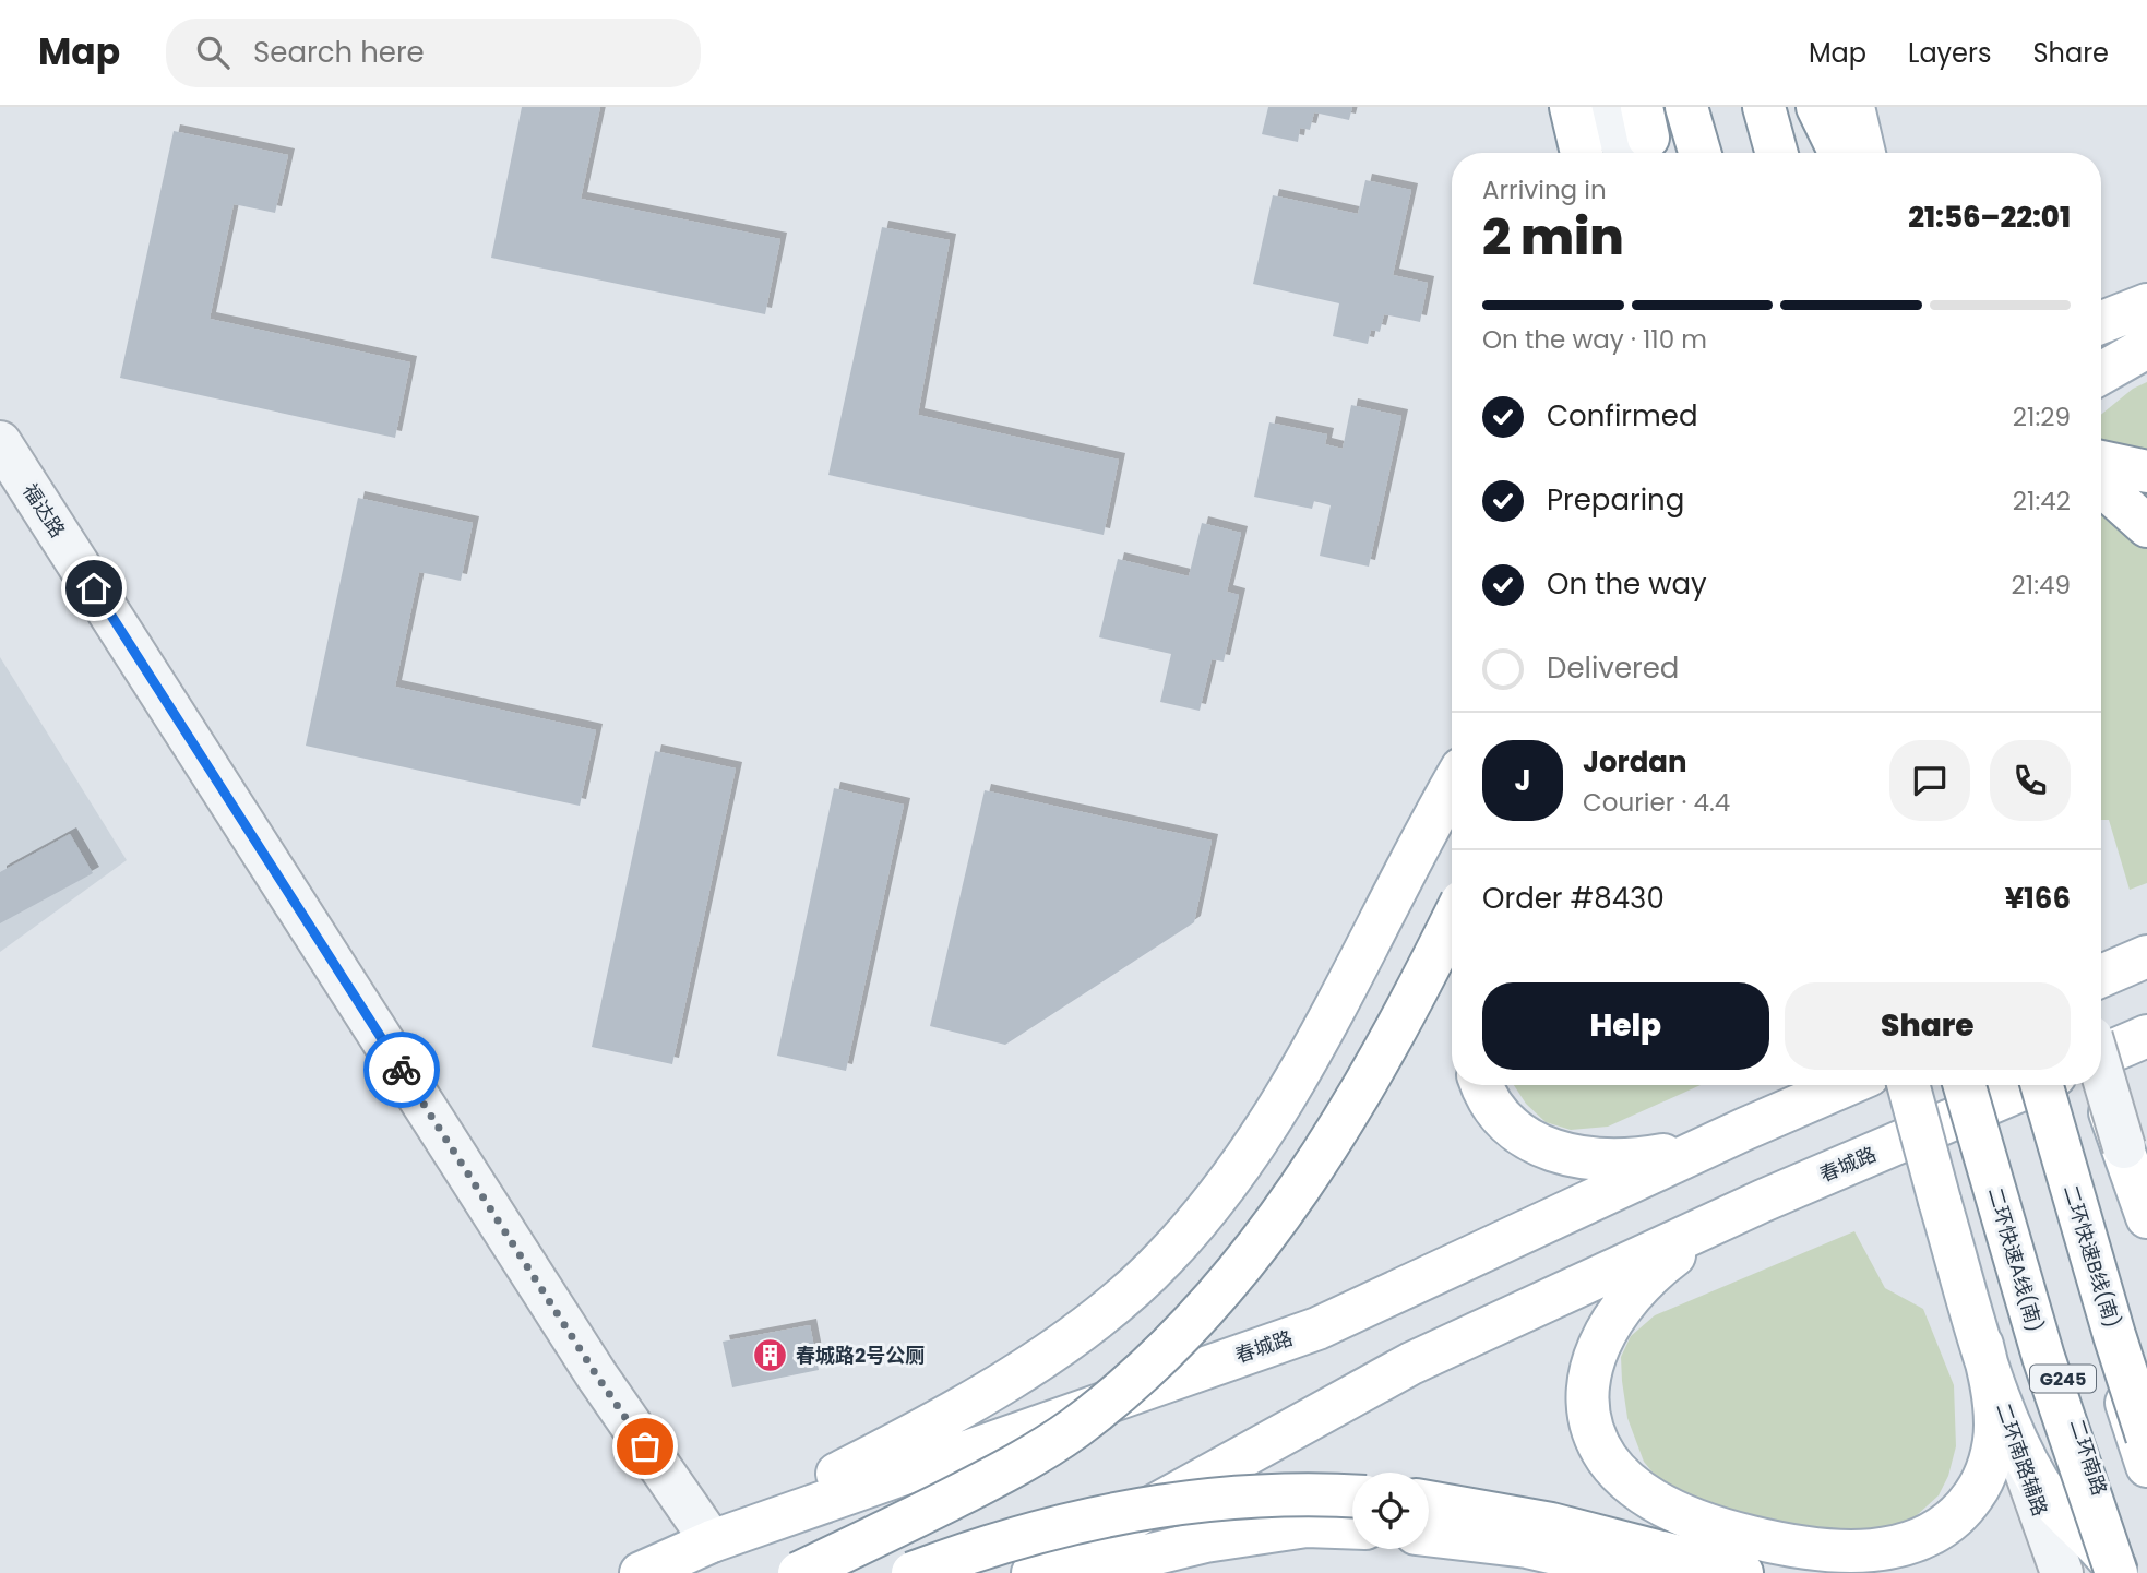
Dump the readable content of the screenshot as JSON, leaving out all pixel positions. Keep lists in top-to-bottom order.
{
  "streets": {
    "main road": [
      "春城路",
      "二环快速B线(南)",
      "二环快速A线(南)",
      "G245",
      "二环南路"
    ],
    "street": ["福达路", "二环南路辅路"]
  },
  "crossings": [
    ["福达路", "春城路"]
  ],
  "places": {
    "building": ["春城路2号公厕"]
  },
  "page": {
    "header": "Map",
    "search": "Search here",
    "nav": ["Map", "Layers", "Share"],
    "heading": ["2 min", "Arriving in", "21:56–22:01"],
    "panel": [
      "Jordan",
      "Courier · 4.4",
      "Order #8430",
      "¥166"
    ],
    "bar": "On the way · 110 m",
    "list": [
      ["Confirmed", "21:29"],
      ["Preparing", "21:42"],
      ["On the way", "21:49"],
      "Delivered"
    ],
    "round": "J",
    "buttons": ["Help", "Share"]
  }
}
